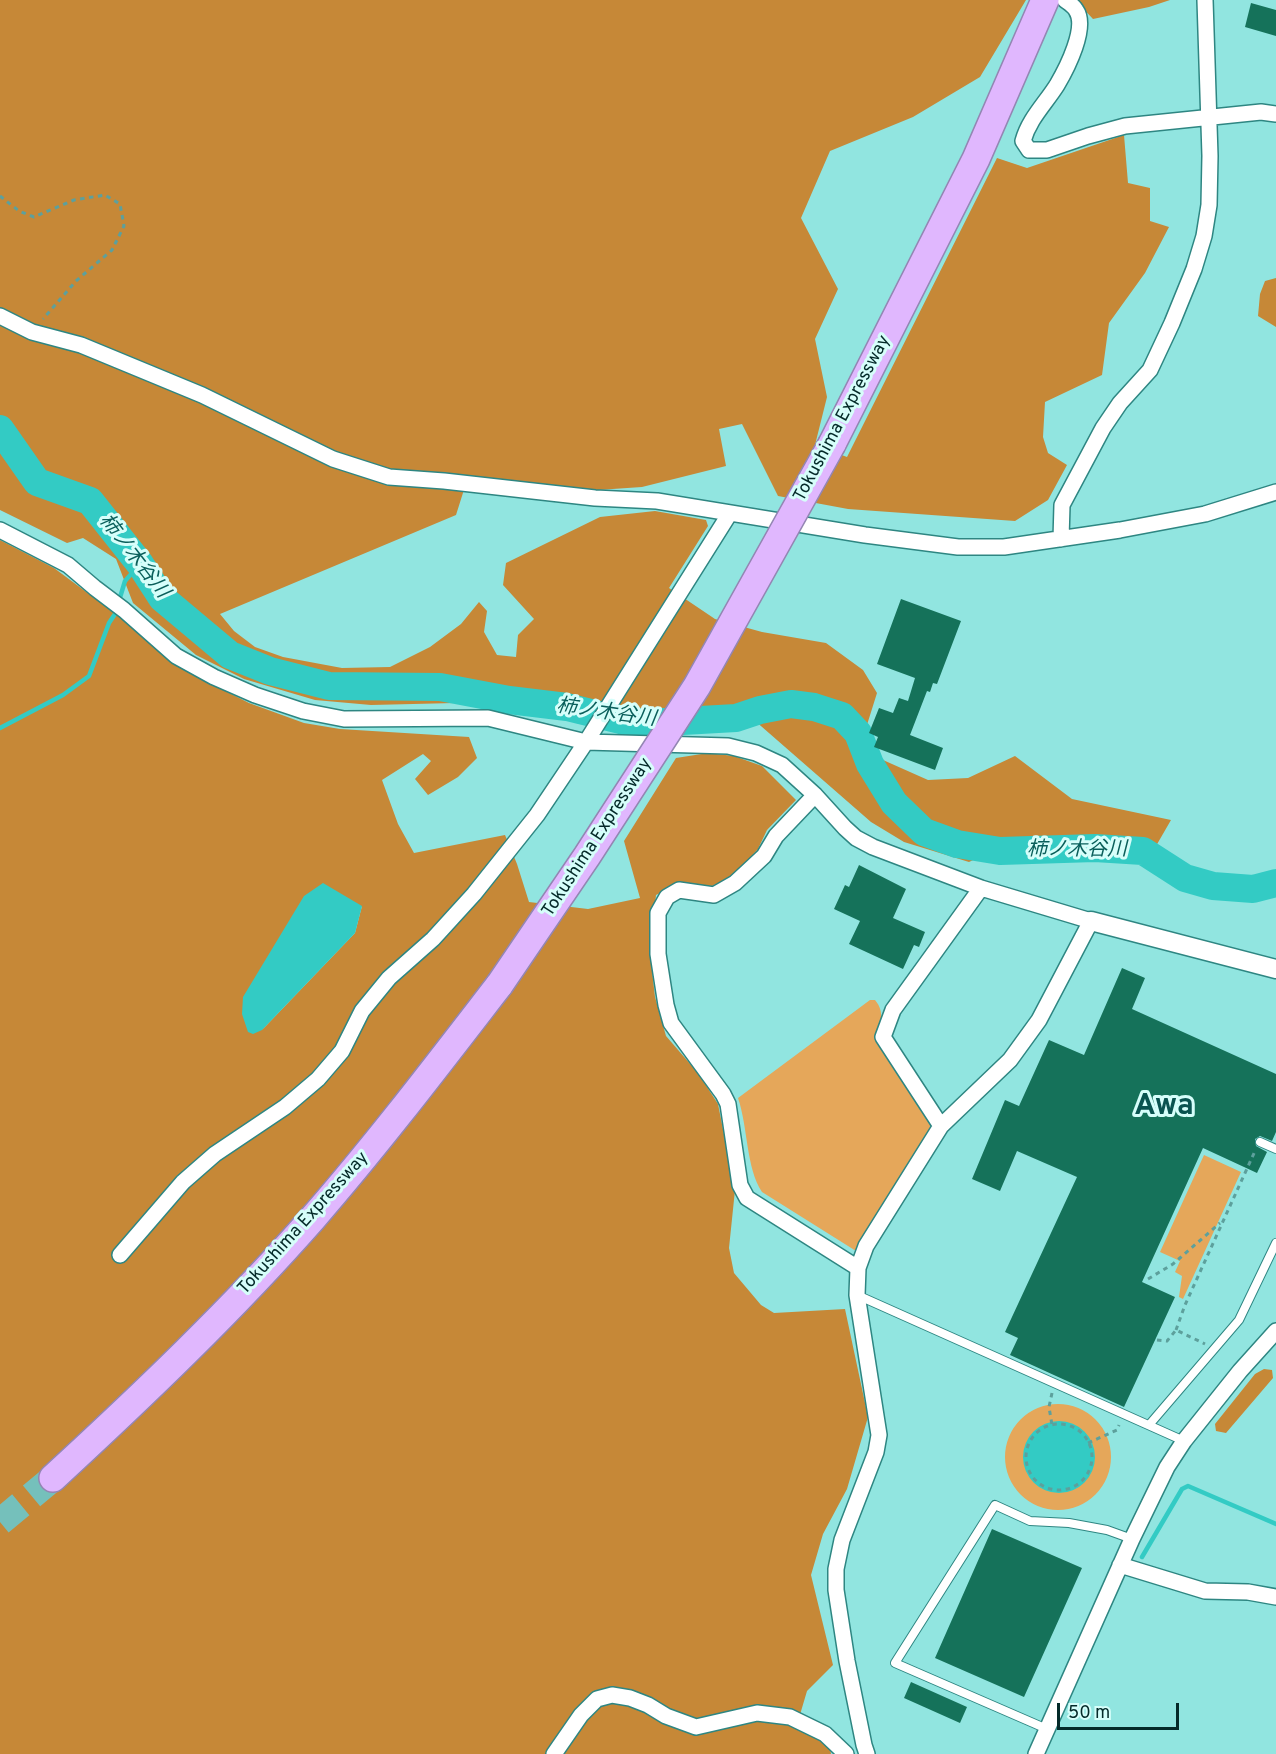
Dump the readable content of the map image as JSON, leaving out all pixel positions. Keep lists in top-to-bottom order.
{
  "streets": {
    "highway": ["Tokushima Expressway"]
  },
  "districts": ["Awa"],
  "water": ["柿ノ木谷川"],
  "scale_bar": "50 m"
}
